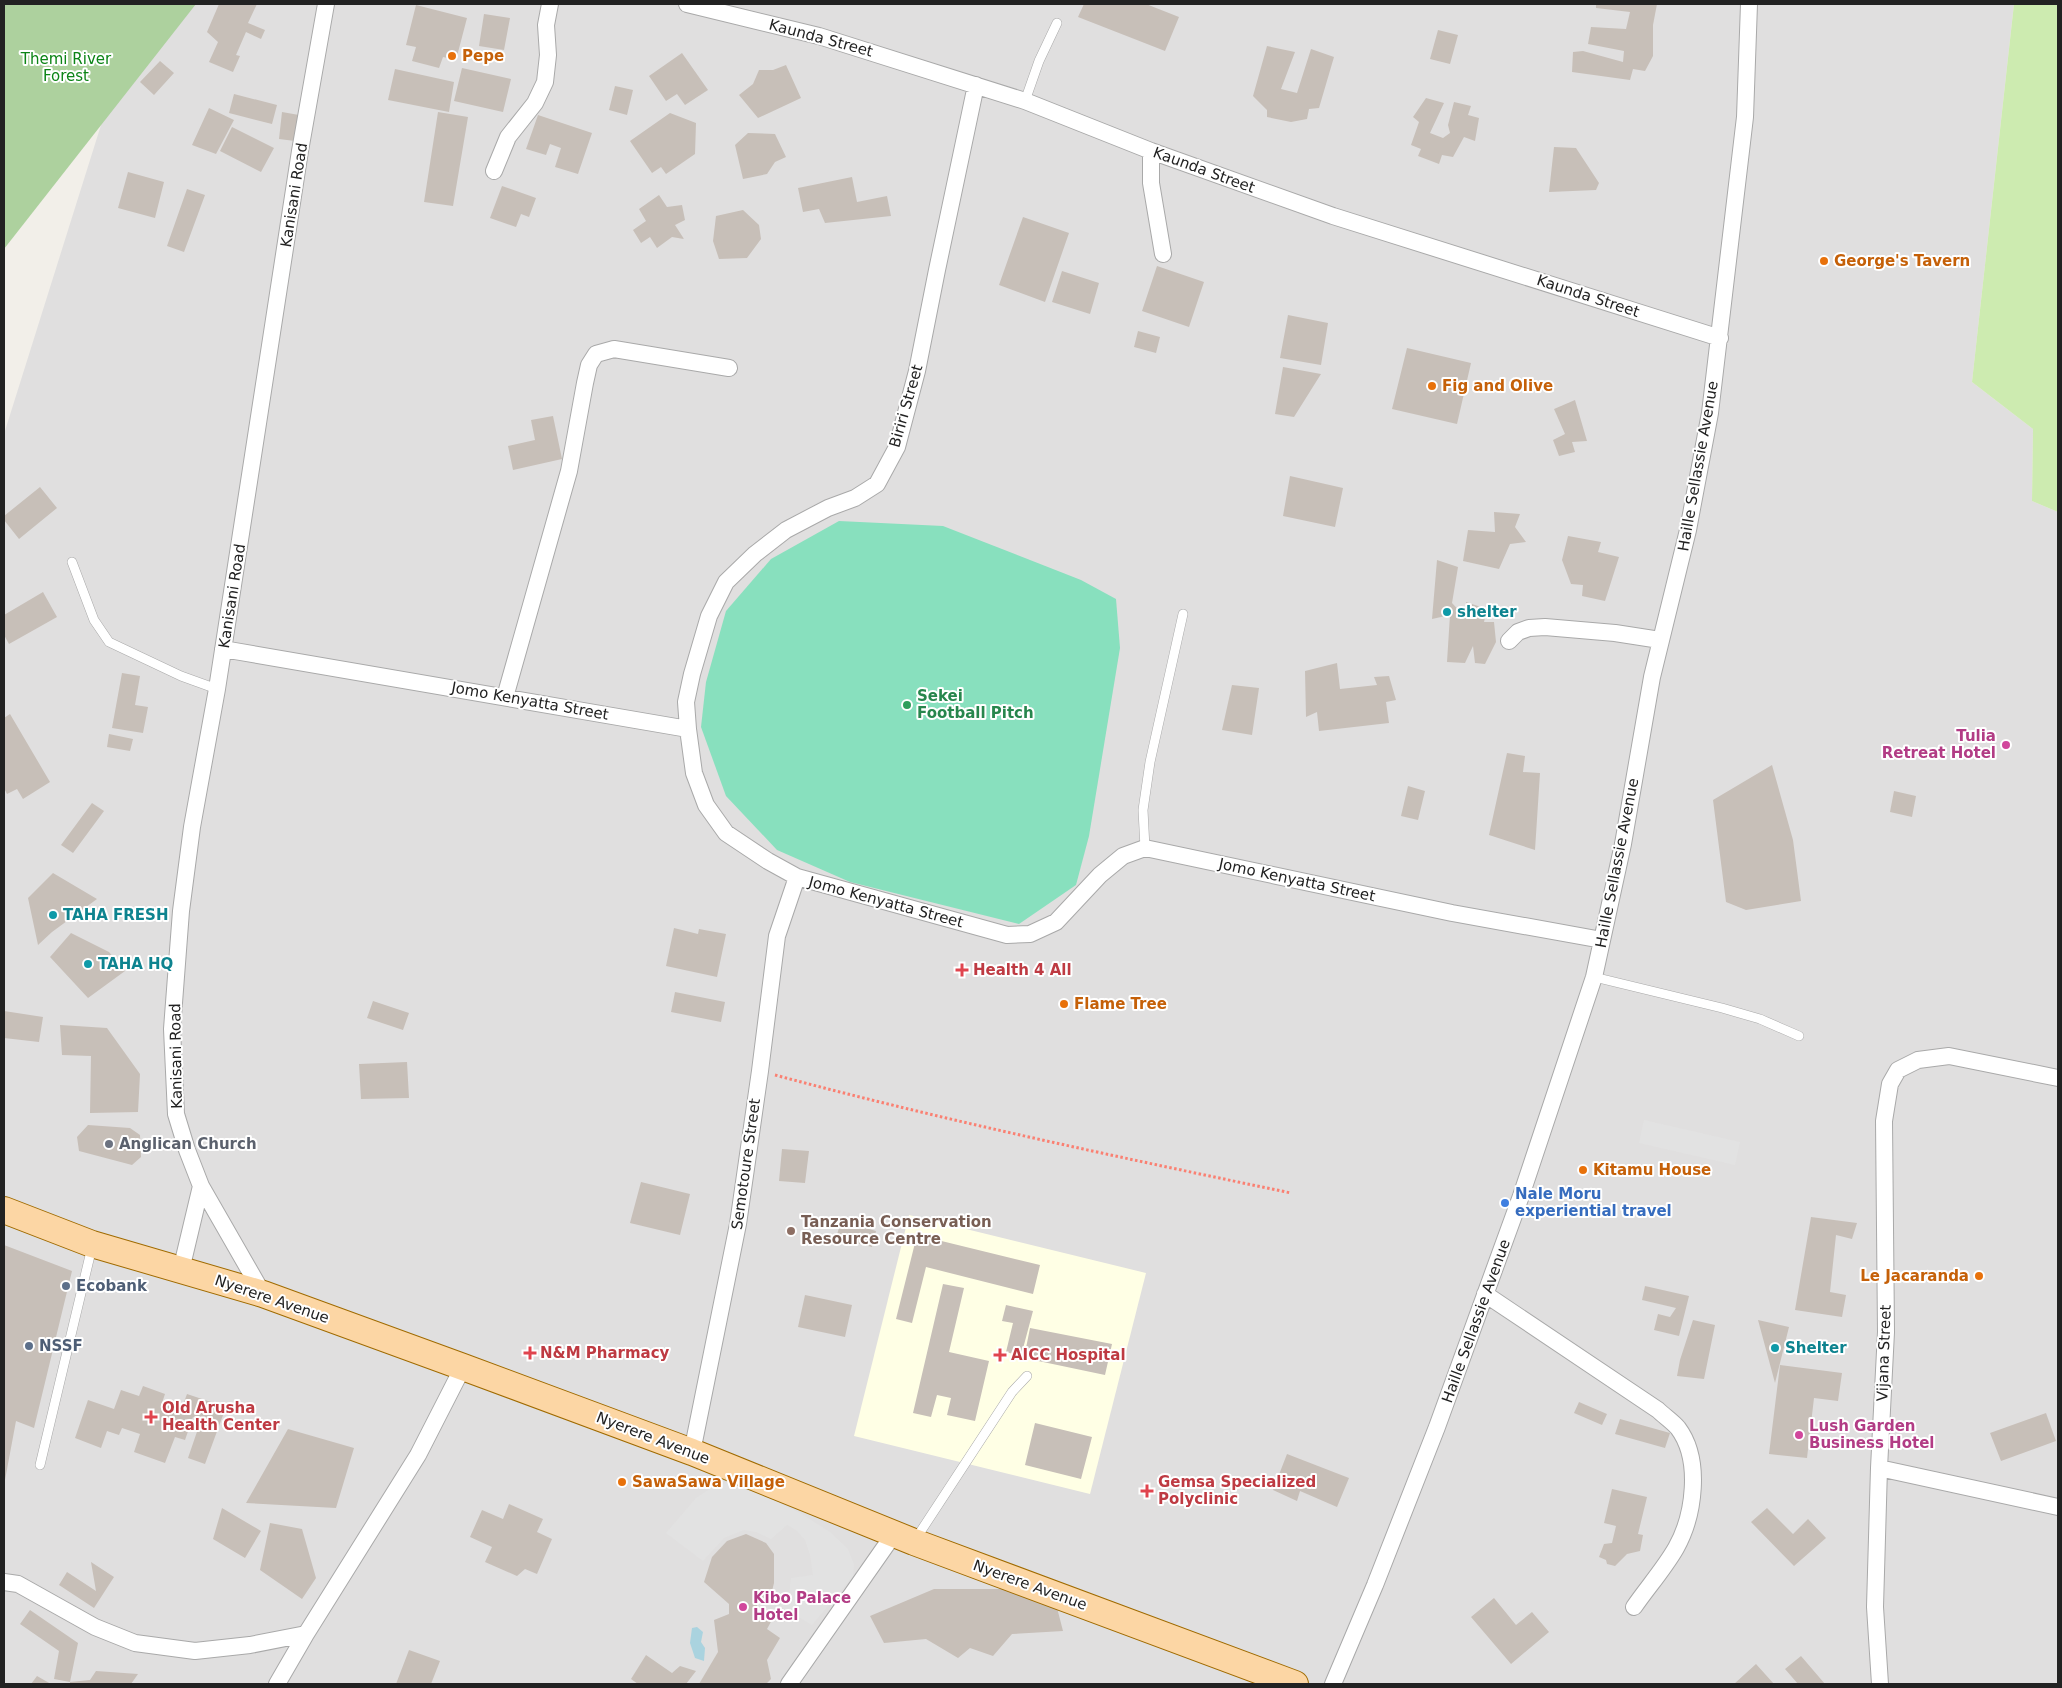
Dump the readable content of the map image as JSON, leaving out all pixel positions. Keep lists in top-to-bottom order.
{
  "streets": {
    "main road": ["Nyerere Avenue"],
    "street": [
      "Kaunda Street",
      "Kanisani Road",
      "Biriri Street",
      "Haille Sellassie Avenue",
      "Jomo Kenyatta Street",
      "Semotoure Street",
      "Vijana Street"
    ]
  },
  "crossings": [
    ["Kaunda Street", "Biriri Street"],
    ["Kaunda Street", "Haille Sellassie Avenue"],
    ["Kanisani Road", "Jomo Kenyatta Street"],
    ["Kanisani Road", "Nyerere Avenue"],
    ["Biriri Street", "Jomo Kenyatta Street"],
    ["Haille Sellassie Avenue", "Jomo Kenyatta Street"],
    ["Jomo Kenyatta Street", "Semotoure Street"],
    ["Semotoure Street", "Nyerere Avenue"]
  ],
  "parks": ["Themi River Forest"],
  "places": {
    "other": [
      "Pepe",
      "George's Tavern",
      "Fig and Olive",
      "shelter",
      "Sekei Football Pitch",
      "Tulia Retreat Hotel",
      "TAHA FRESH",
      "TAHA HQ",
      "Flame Tree",
      "Anglican Church",
      "Kitamu House",
      "Nale Moru experiential travel",
      "Tanzania Conservation Resource Centre",
      "Le Jacaranda",
      "Ecobank",
      "NSSF",
      "Shelter",
      "Lush Garden Business Hotel",
      "SawaSawa Village",
      "Kibo Palace Hotel"
    ],
    "health": [
      "Health 4 All",
      "N&M Pharmacy",
      "AICC Hospital",
      "Old Arusha Health Center",
      "Gemsa Specialized Polyclinic"
    ]
  }
}
